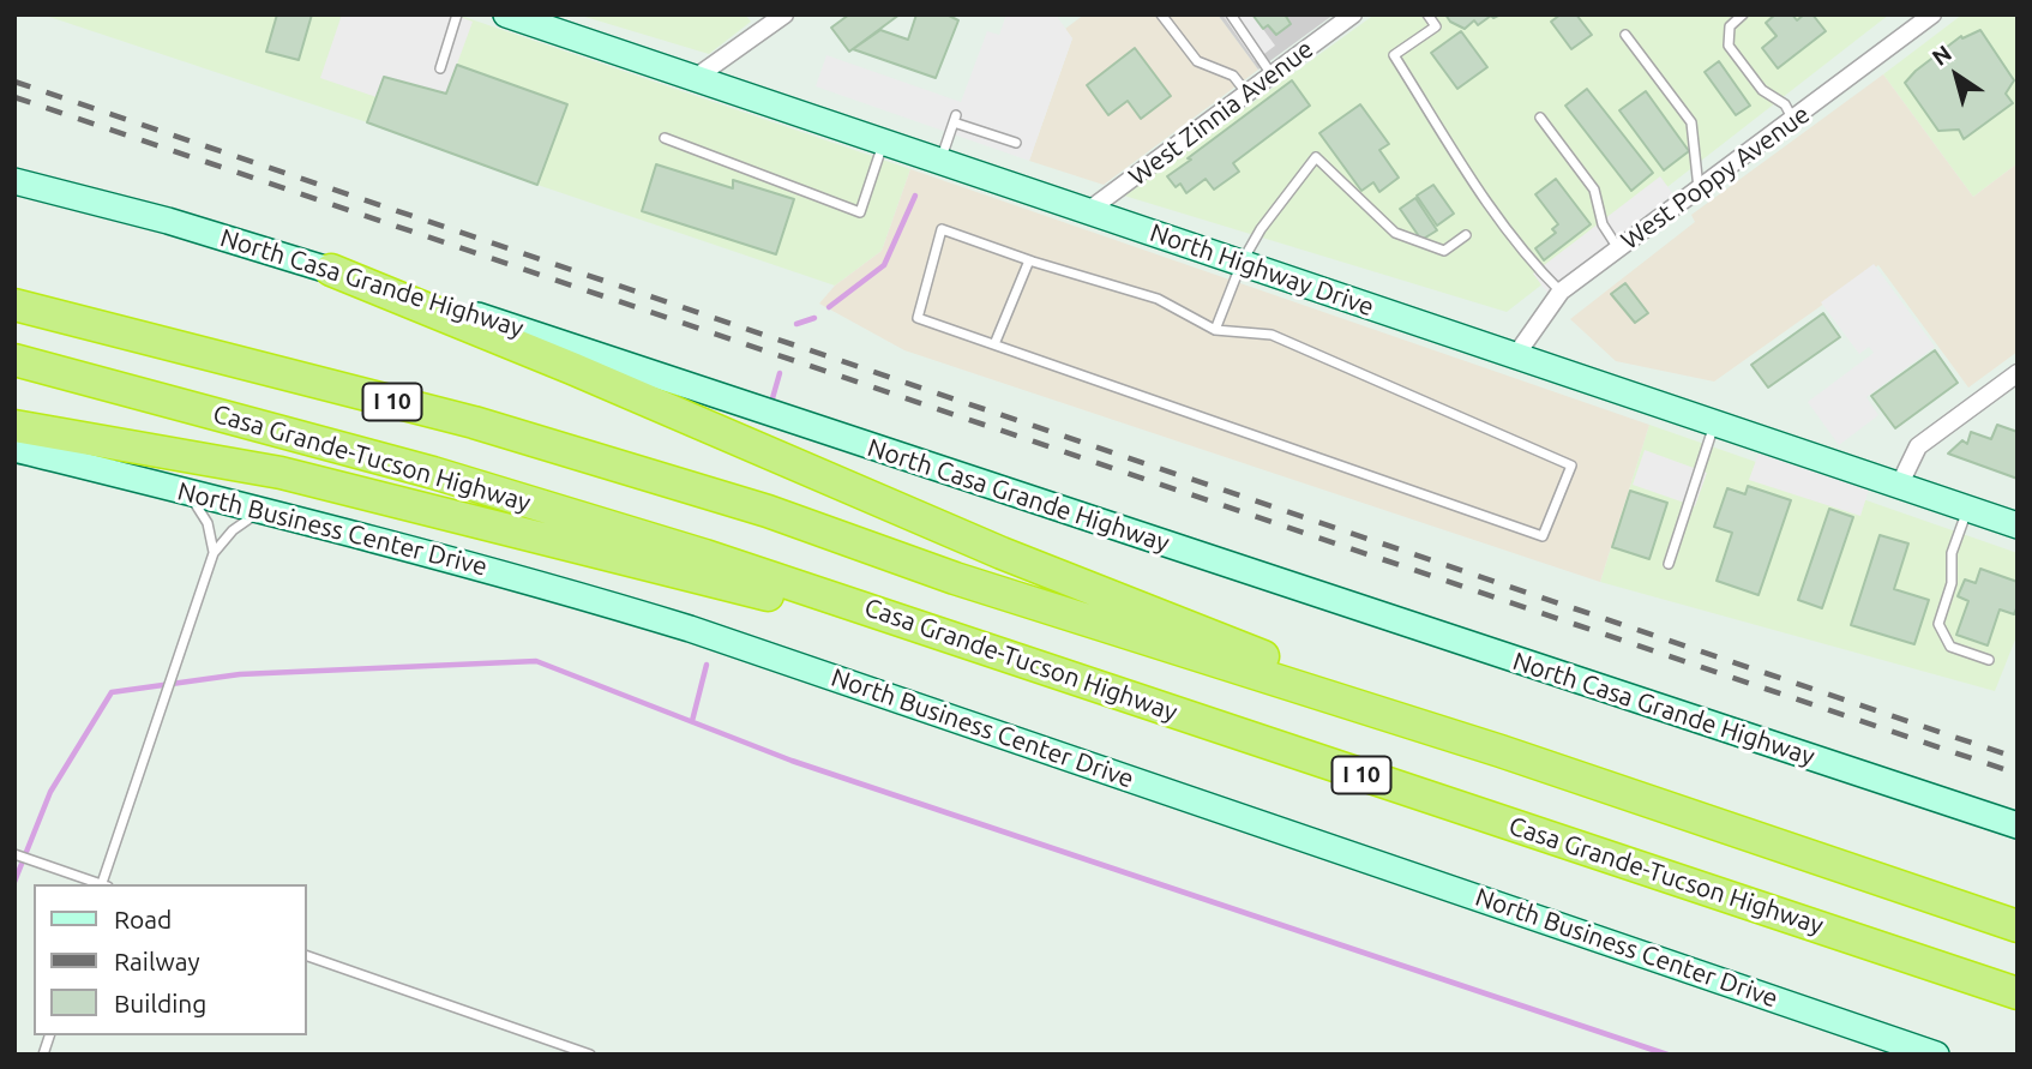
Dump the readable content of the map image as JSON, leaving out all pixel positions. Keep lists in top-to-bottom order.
{
  "streets": {
    "highway": ["I 10", "Casa Grande-Tucson Highway"],
    "main road": ["North Highway Drive", "North Casa Grande Highway", "North Business Center Drive"],
    "street": ["West Zinnia Avenue", "West Poppy Avenue"]
  },
  "crossings": [
    ["West Zinnia Avenue", "North Highway Drive"],
    ["West Poppy Avenue", "North Highway Drive"]
  ],
  "legend": ["Road", "Railway", "Building"],
  "north": "top left"
}
